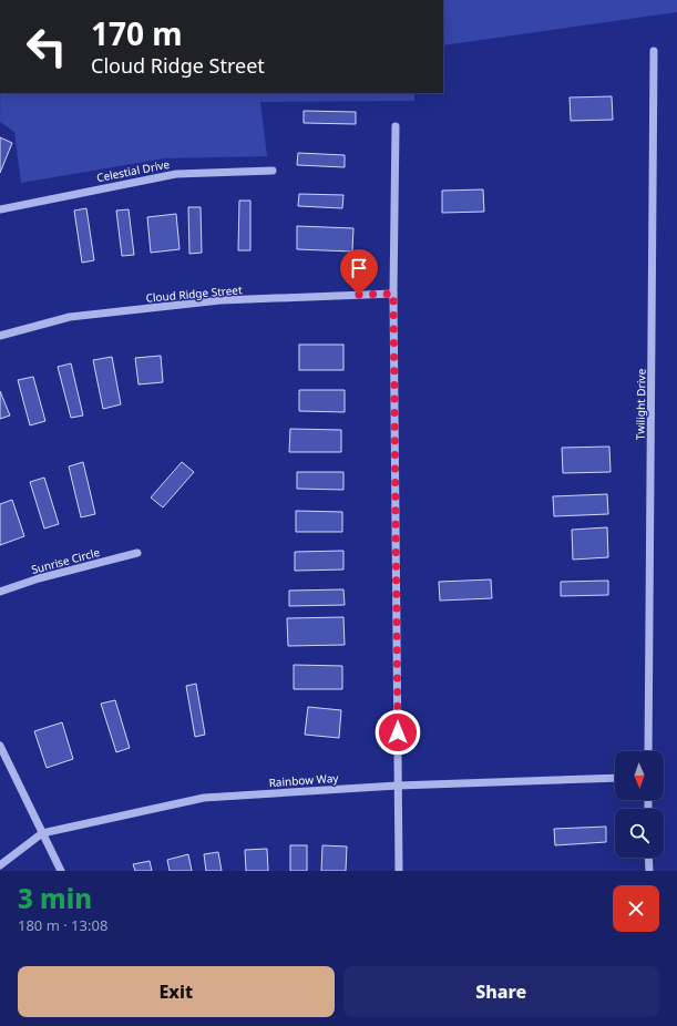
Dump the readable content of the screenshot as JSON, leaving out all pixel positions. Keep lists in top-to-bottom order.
{
  "streets": {
    "street": [
      "Celestial Drive",
      "Cloud Ridge Street",
      "Twilight Drive",
      "Sunrise Circle",
      "Rainbow Way"
    ]
  },
  "north": "bottom",
  "page": {
    "turn": ["170 m", "Cloud Ridge Street"],
    "heading": ["3 min", "180 m · 13:08"],
    "buttons": ["Exit", "Share"]
  }
}
